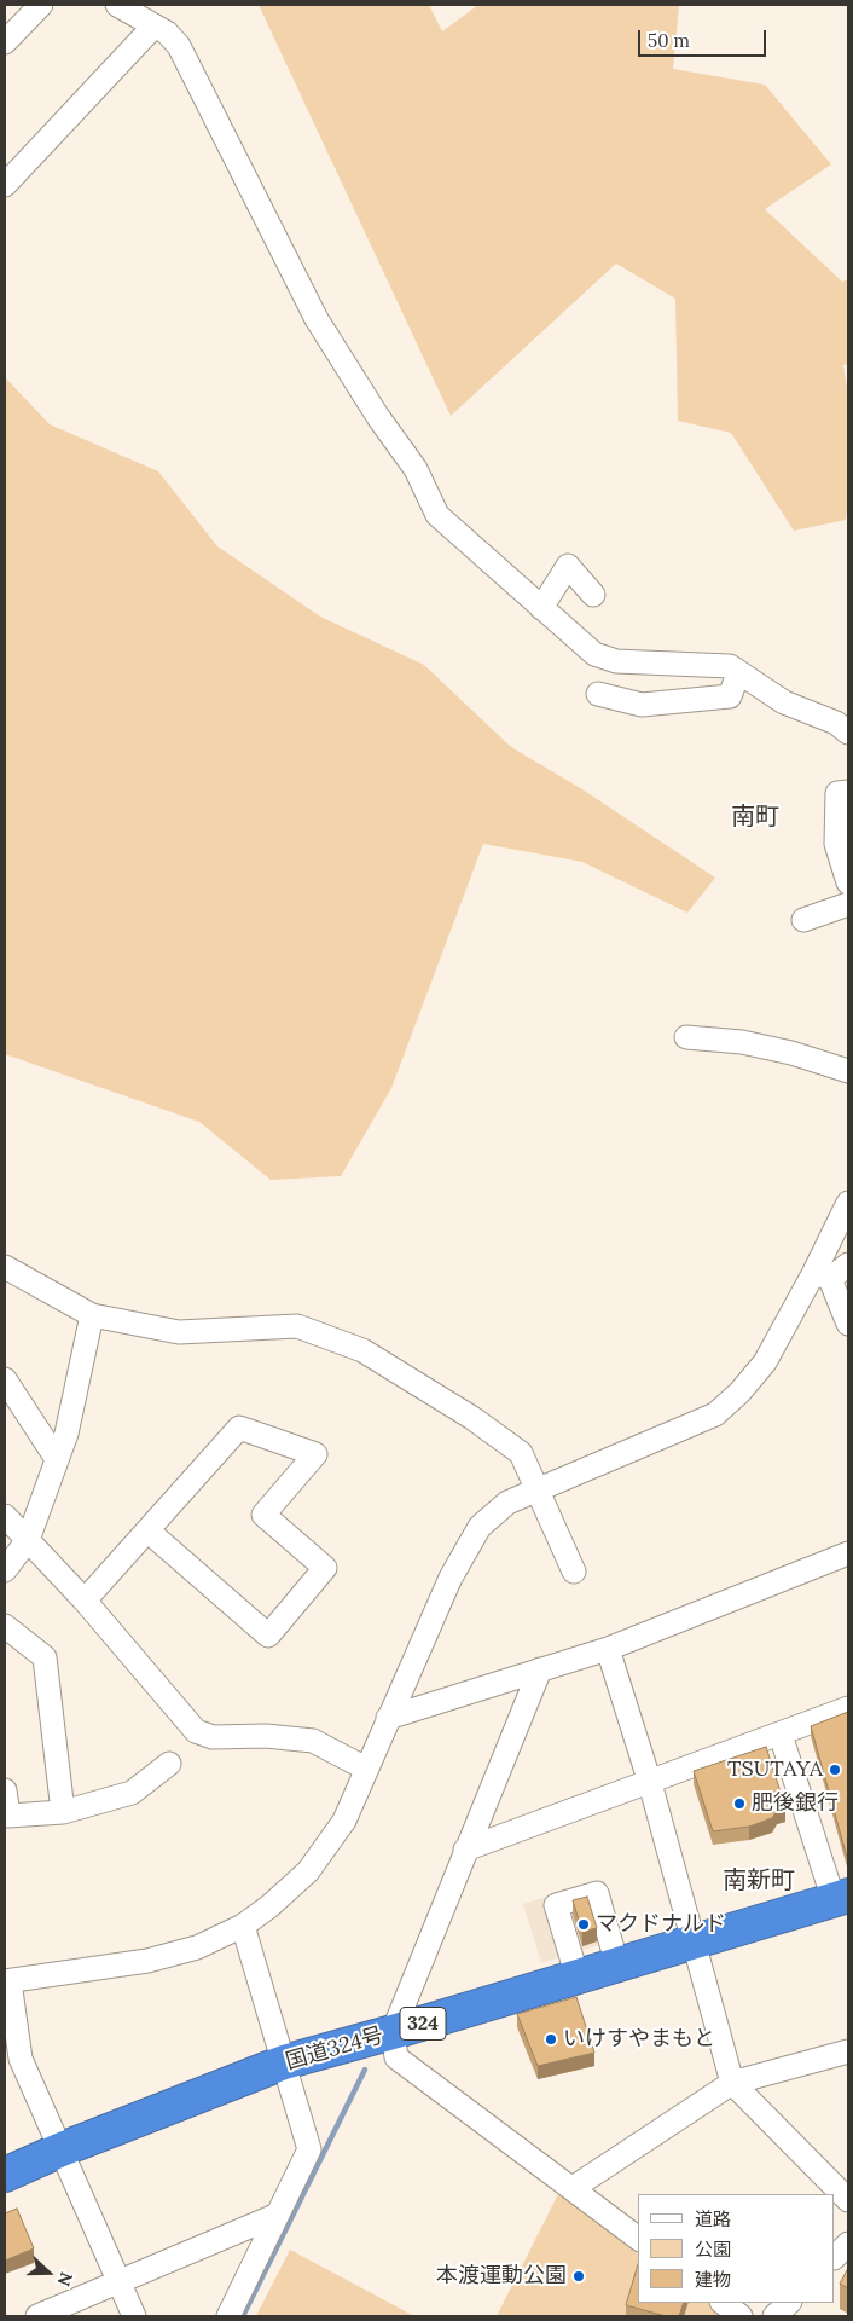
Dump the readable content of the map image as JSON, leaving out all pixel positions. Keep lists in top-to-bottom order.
{
  "streets": {
    "highway": ["324", "国道324号"]
  },
  "districts": ["南町", "南新町"],
  "places": [
    "TSUTAYA",
    "肥後銀行",
    "マクドナルド",
    "いけすやまもと",
    "本渡運動公園"
  ],
  "legend": ["道路", "公園", "建物"],
  "scale_bar": "50 m",
  "north": "right"
}
